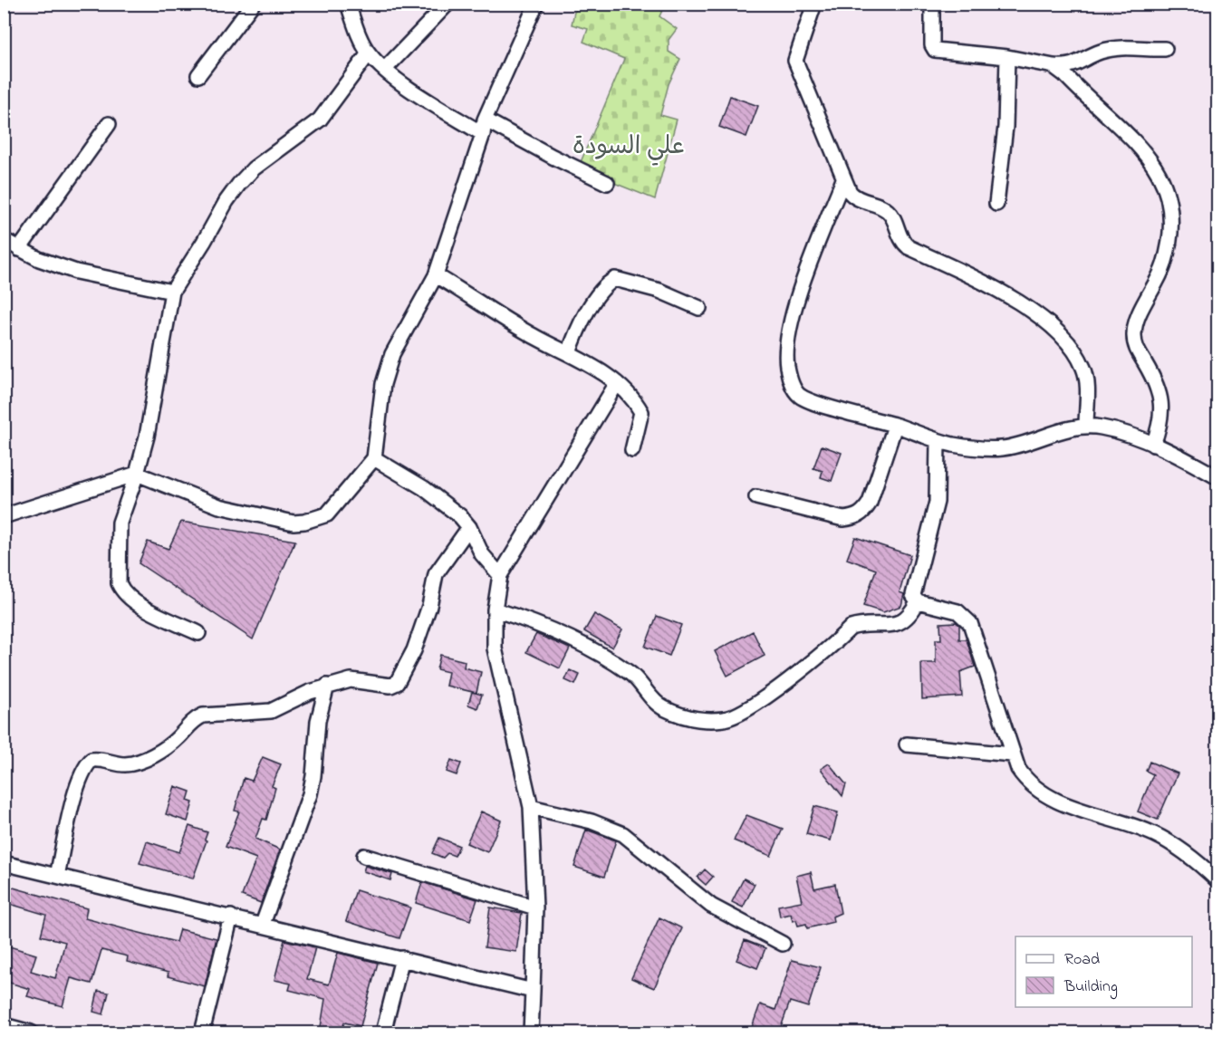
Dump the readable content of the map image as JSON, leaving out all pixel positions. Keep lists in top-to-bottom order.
{
  "parks": ["علي السودة"],
  "legend": ["Road", "Building"]
}
